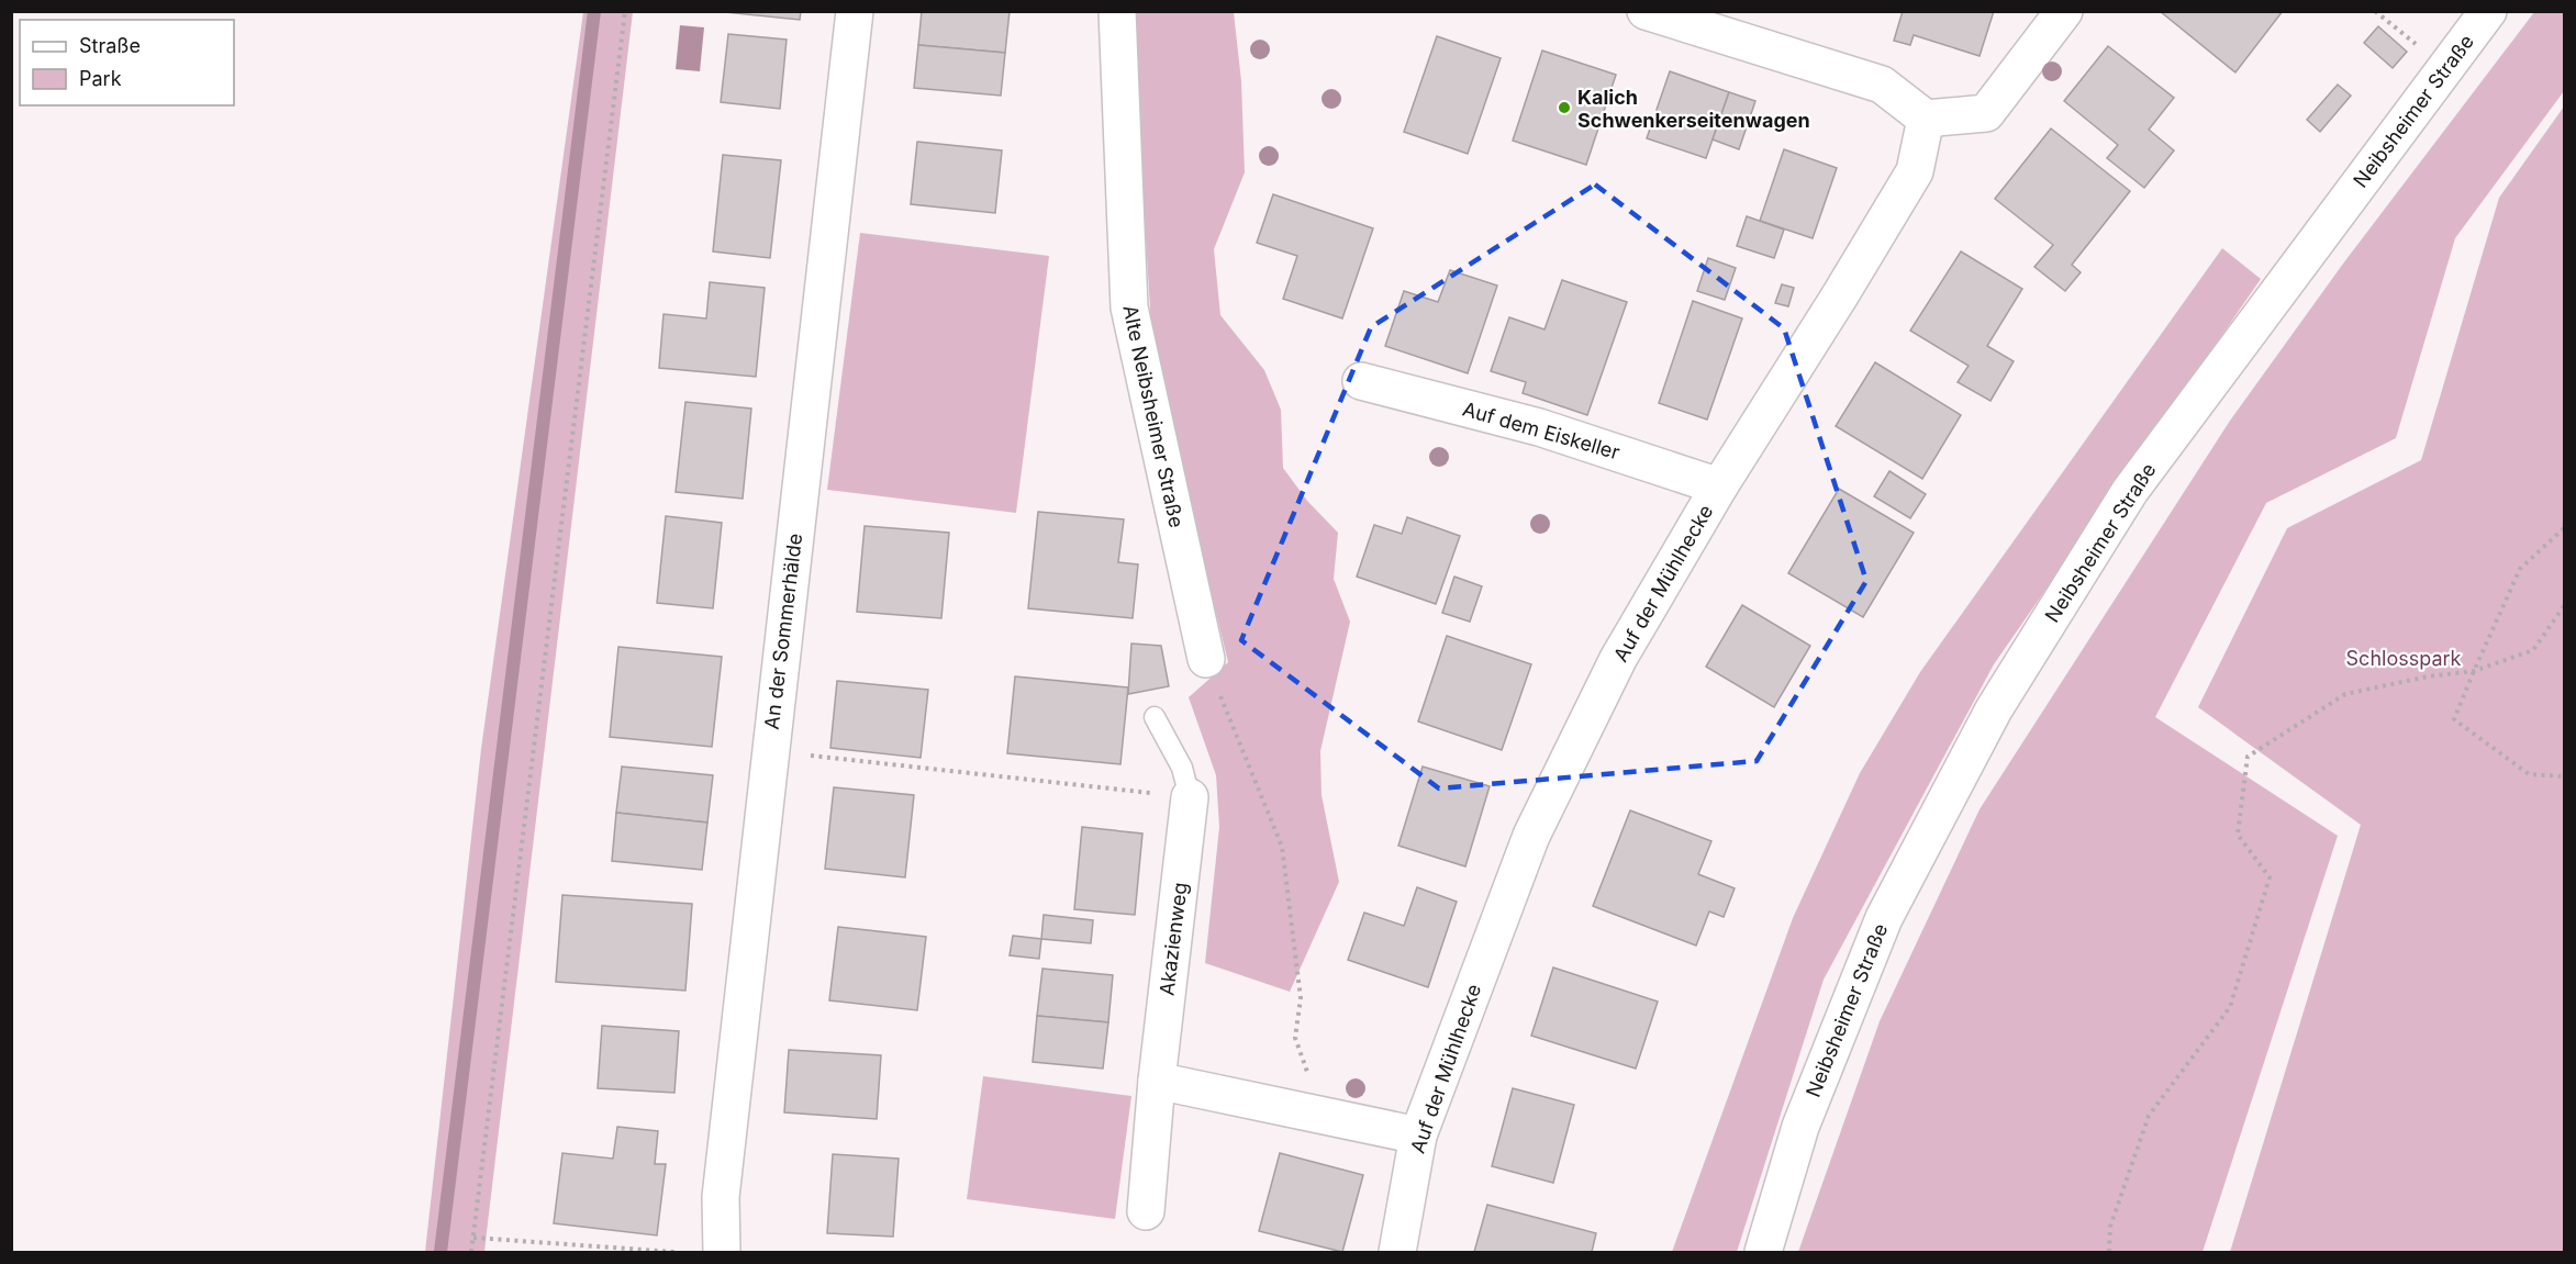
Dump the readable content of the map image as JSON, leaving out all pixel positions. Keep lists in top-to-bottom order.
{
  "streets": {
    "street": [
      "Neibsheimer Straße",
      "Alte Neibsheimer Straße",
      "Auf dem Eiskeller",
      "Auf der Mühlhecke",
      "An der Sommerhälde",
      "Akazienweg"
    ]
  },
  "crossings": [
    ["Auf dem Eiskeller", "Auf der Mühlhecke"]
  ],
  "parks": ["Schlosspark"],
  "places": ["Kalich Schwenkerseitenwagen"],
  "legend": ["Straße", "Park"]
}
